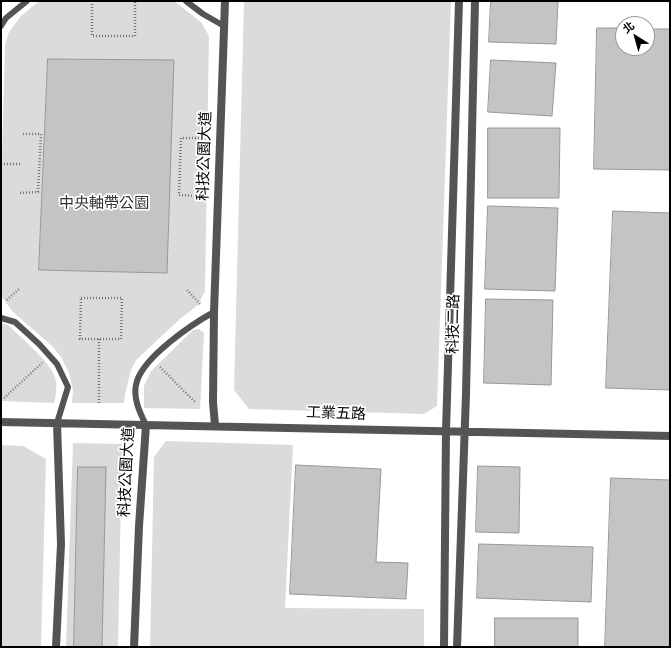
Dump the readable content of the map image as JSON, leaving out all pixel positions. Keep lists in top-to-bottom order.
{
  "streets": {
    "street": ["科技公園大道", "科技二路", "工業五路"]
  },
  "crossings": [
    ["科技公園大道", "工業五路"],
    ["科技二路", "工業五路"]
  ],
  "parks": ["中央軸帶公園"],
  "north": "top left"
}
